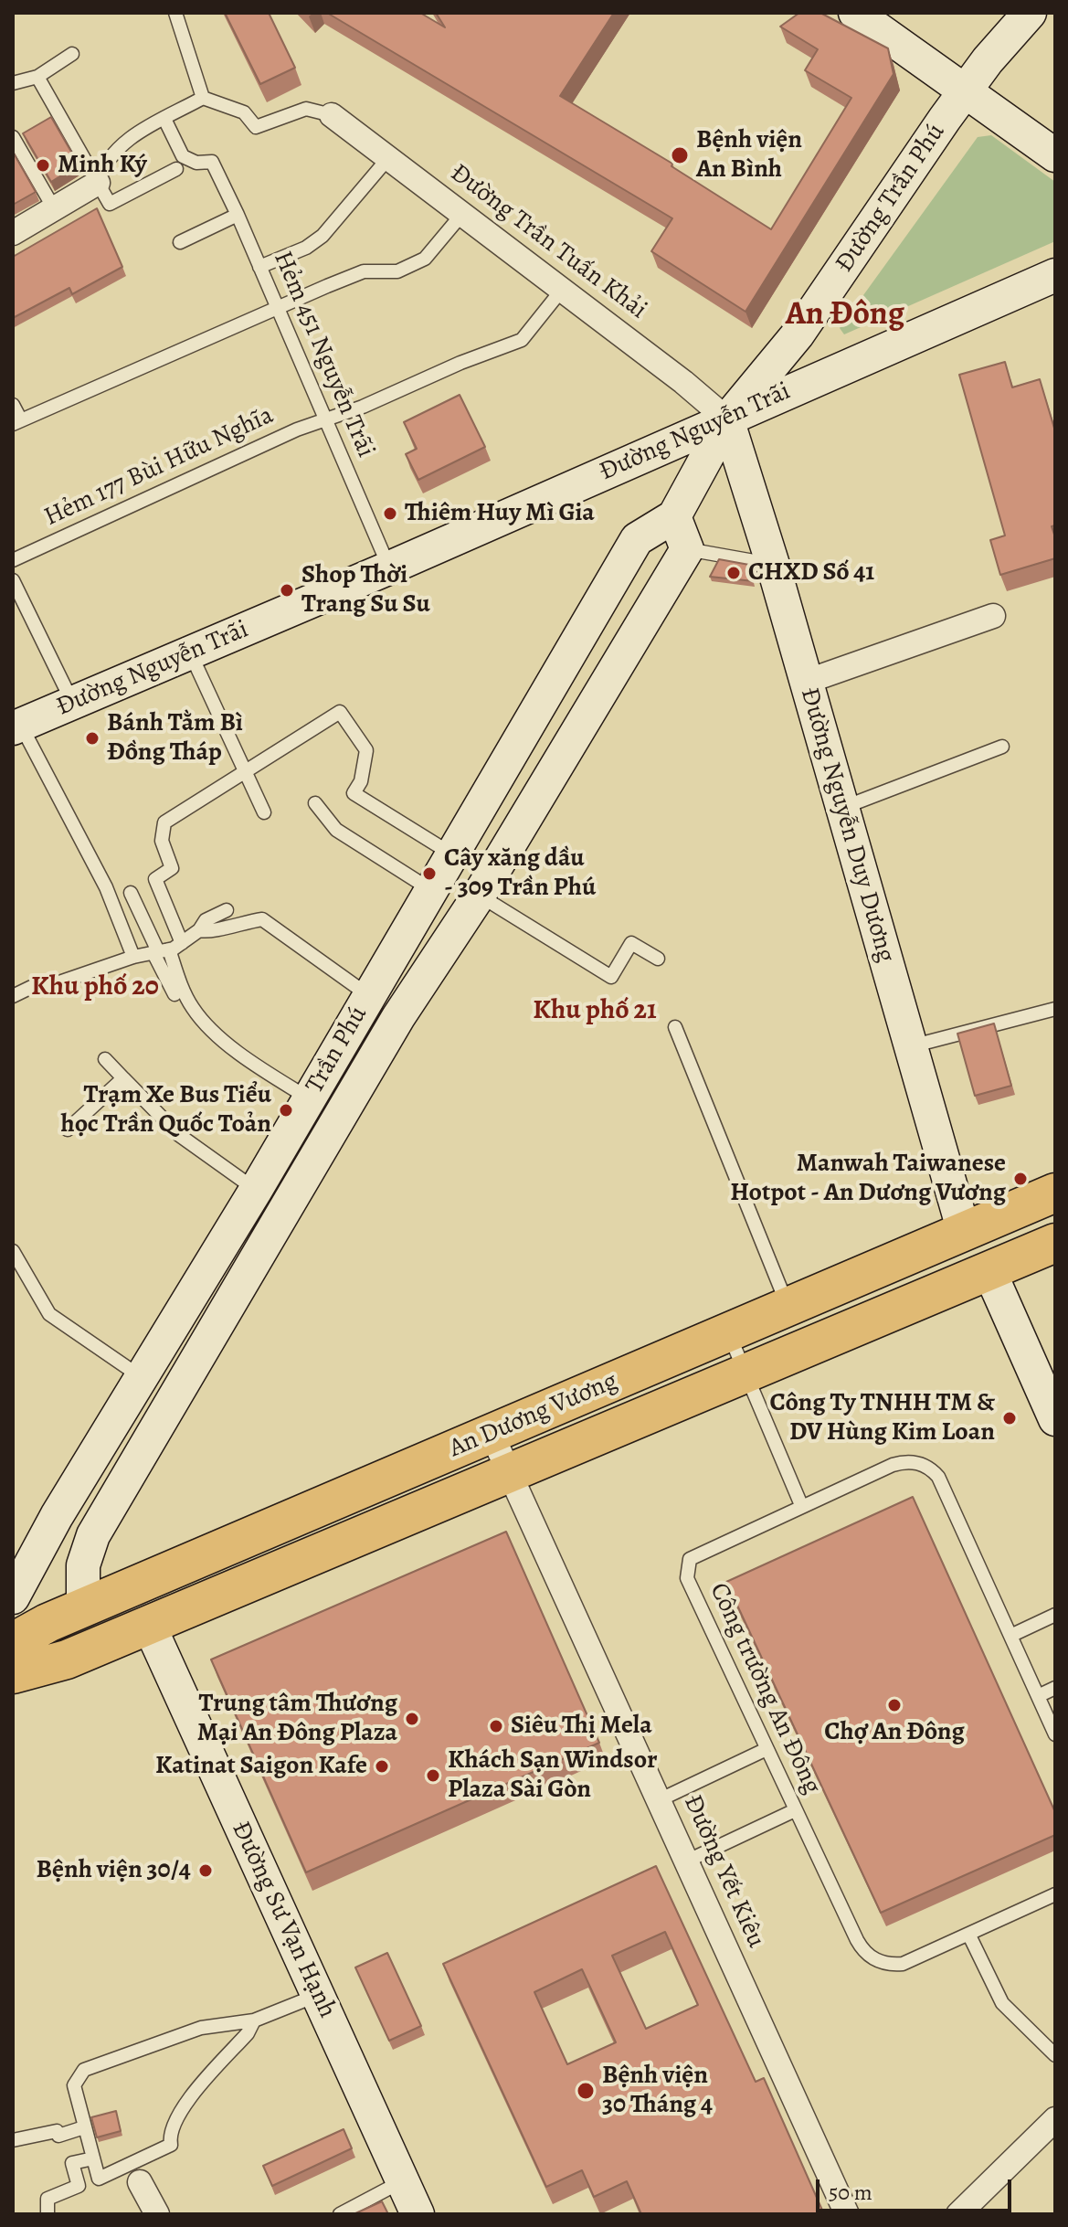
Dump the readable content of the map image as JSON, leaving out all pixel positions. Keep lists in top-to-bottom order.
{
  "streets": {
    "main road": [
      "Đường Trần Phú",
      "Đường Nguyễn Trãi",
      "Đường Nguyễn Duy Dương",
      "Trần Phú",
      "An Dương Vương",
      "Đường Sư Vạn Hạnh"
    ],
    "street": ["Đường Trần Tuấn Khải", "Đường Yết Kiêu"],
    "lane": ["Hẻm 451 Nguyễn Trãi", "Hẻm 177 Bùi Hữu Nghĩa", "Công trường An Đông"]
  },
  "crossings": [
    ["Đường Trần Phú", "Đường Trần Tuấn Khải"],
    ["Đường Trần Phú", "Đường Nguyễn Trãi"],
    ["Đường Trần Phú", "Đường Nguyễn Duy Dương"],
    ["Đường Trần Phú", "Trần Phú"],
    ["Đường Trần Tuấn Khải", "Đường Nguyễn Trãi"],
    ["Đường Trần Tuấn Khải", "Hẻm 177 Bùi Hữu Nghĩa"],
    ["Đường Trần Tuấn Khải", "Đường Nguyễn Duy Dương"],
    ["Đường Trần Tuấn Khải", "Trần Phú"],
    ["Hẻm 451 Nguyễn Trãi", "Đường Nguyễn Trãi"],
    ["Hẻm 451 Nguyễn Trãi", "Hẻm 177 Bùi Hữu Nghĩa"],
    ["Đường Nguyễn Trãi", "Đường Nguyễn Duy Dương"],
    ["Đường Nguyễn Trãi", "Trần Phú"],
    ["Đường Nguyễn Duy Dương", "Trần Phú"],
    ["Đường Nguyễn Duy Dương", "An Dương Vương"],
    ["Trần Phú", "An Dương Vương"],
    ["An Dương Vương", "Đường Yết Kiêu"],
    ["An Dương Vương", "Đường Sư Vạn Hạnh"]
  ],
  "districts": ["An Đông", "Khu phố 20", "Khu phố 21"],
  "places": [
    "Bệnh viện An Bình",
    "Minh Ký",
    "Thiêm Huy Mì Gia",
    "CHXD Số 41",
    "Shop Thời Trang Su Su",
    "Bánh Tằm Bì Đồng Tháp",
    "Cây xăng dầu - 309 Trần Phú",
    "Trạm Xe Bus Tiểu học Trần Quốc Toản",
    "Manwah Taiwanese Hotpot - An Dương Vương",
    "Công Ty TNHH TM & DV Hùng Kim Loan",
    "Chợ An Đông",
    "Trung tâm Thương Mại An Đông Plaza",
    "Siêu Thị Mela",
    "Katinat Saigon Kafe",
    "Khách Sạn Windsor Plaza Sài Gòn",
    "Bệnh viện 30/4",
    "Bệnh viện 30 Tháng 4"
  ],
  "scale_bar": "50 m"
}
